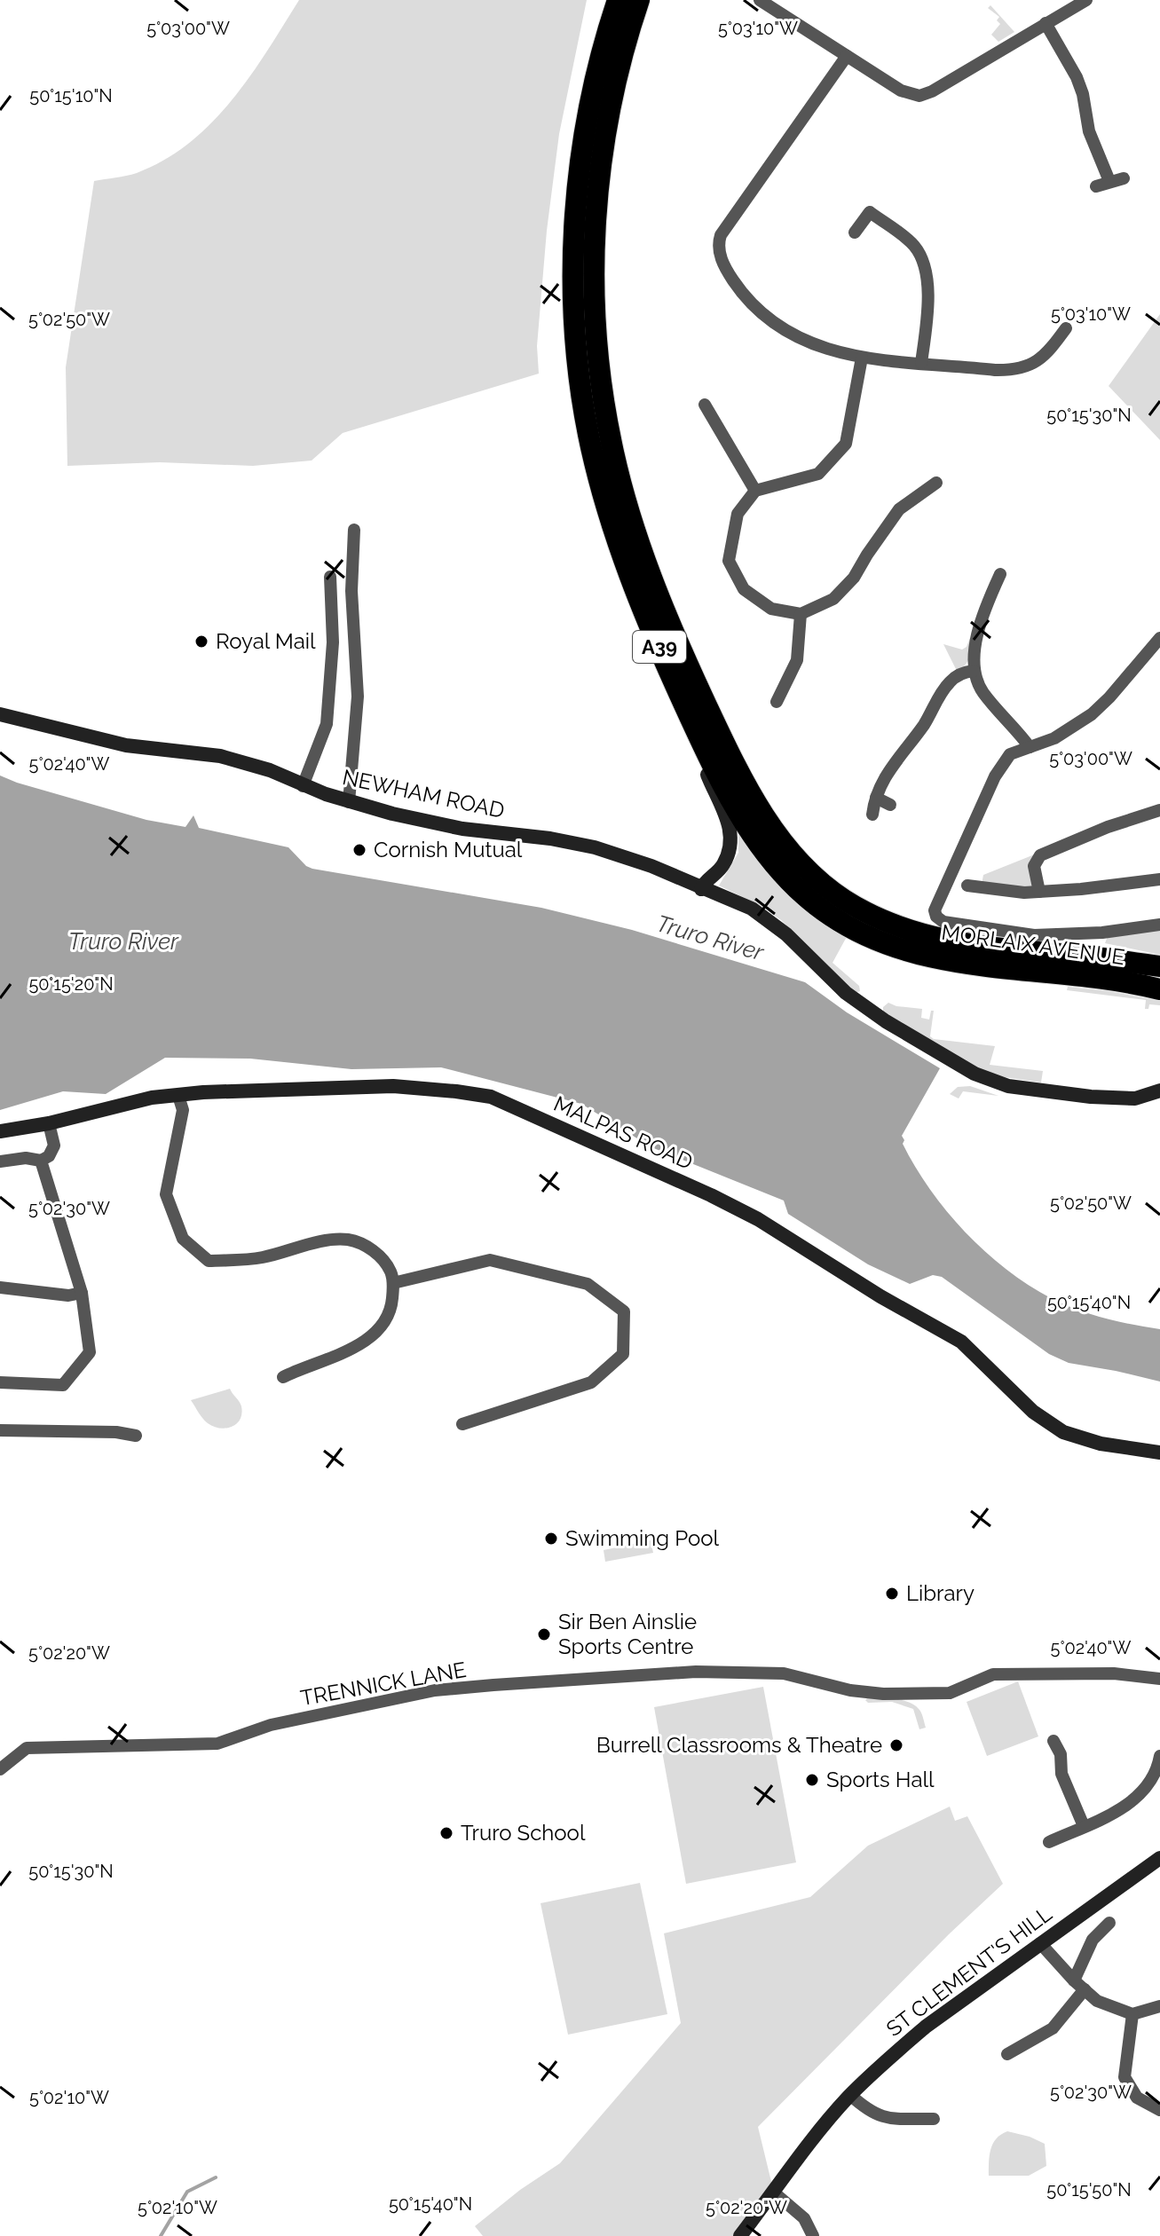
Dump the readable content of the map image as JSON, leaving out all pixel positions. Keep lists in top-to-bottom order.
{
  "streets": {
    "highway": ["A39", "MORLAIX AVENUE"],
    "street": [
      "NEWHAM ROAD",
      "MALPAS ROAD",
      "TRENNICK LANE",
      "ST CLEMENT'S HILL"
    ]
  },
  "water": ["Truro River"],
  "places": [
    "Royal Mail",
    "Cornish Mutual",
    "Swimming Pool",
    "Library",
    "Sir Ben Ainslie Sports Centre",
    "Burrell Classrooms & Theatre",
    "Sports Hall",
    "Truro School"
  ],
  "coordinates": [
    "5°03'00\"W",
    "5°03'10\"W",
    "50°15'10\"N",
    "5°02'50\"W",
    "50°15'30\"N",
    "5°02'40\"W",
    "50°15'20\"N",
    "5°02'30\"W",
    "50°15'40\"N",
    "5°02'20\"W",
    "5°02'10\"W",
    "50°15'50\"N"
  ]
}
